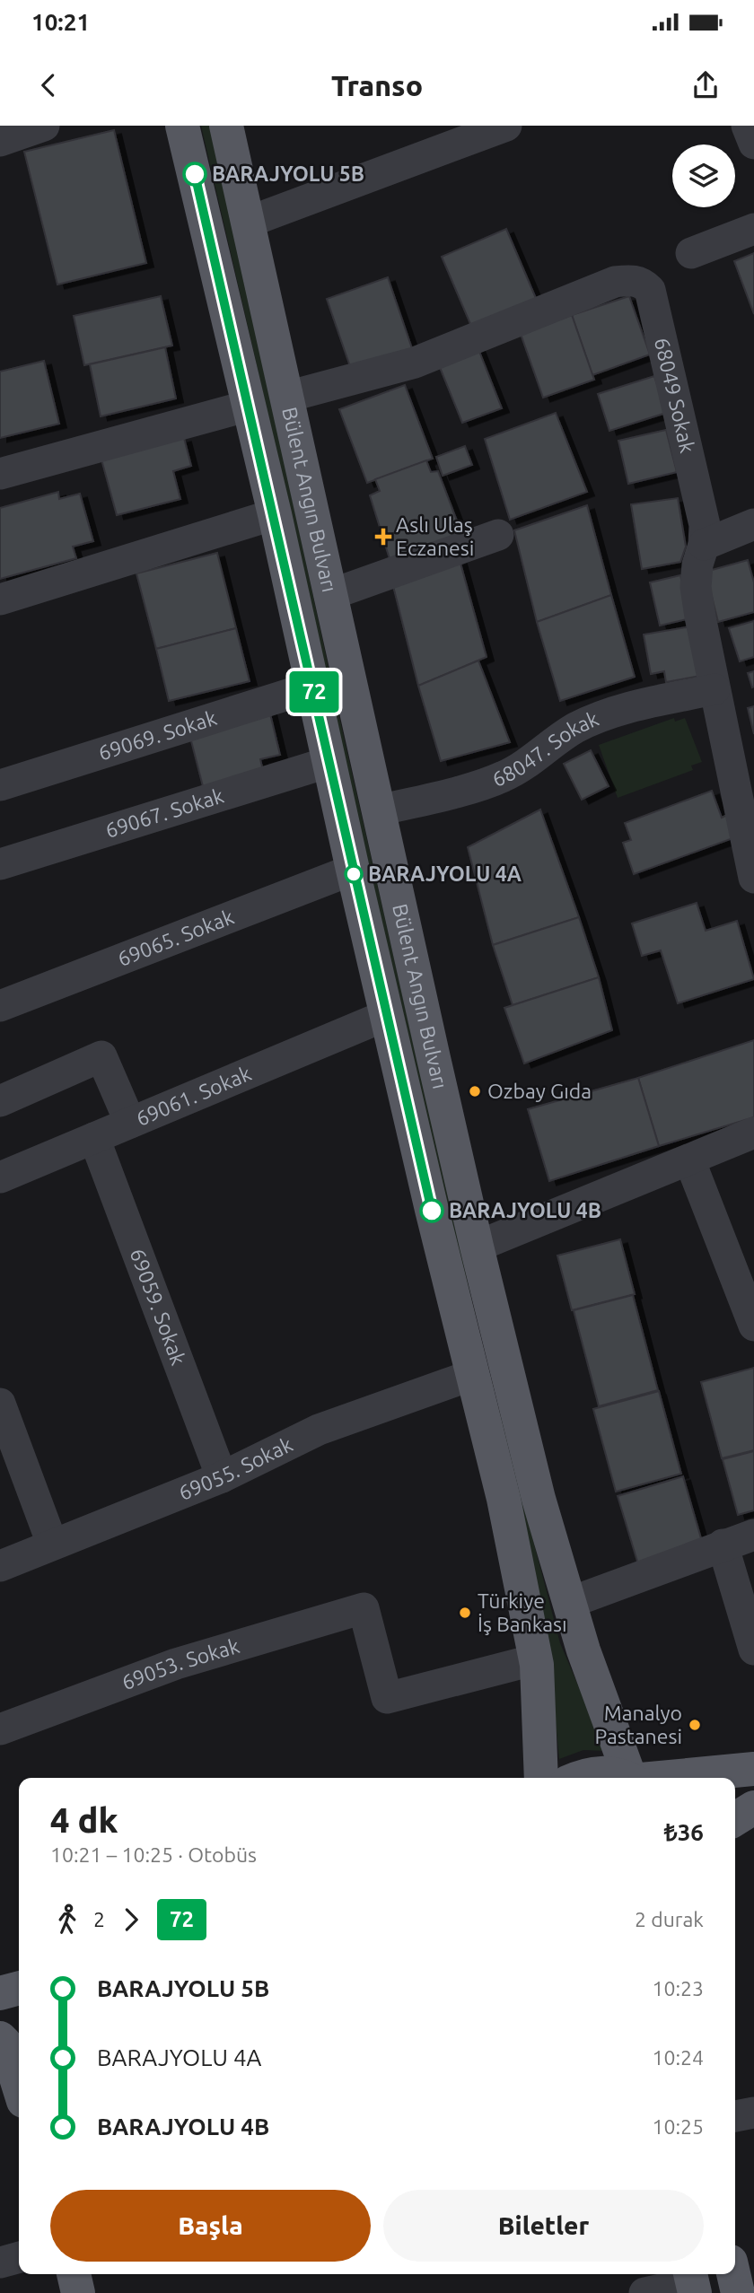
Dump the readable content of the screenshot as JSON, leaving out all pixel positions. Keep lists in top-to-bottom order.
{
  "streets": {
    "main road": ["Bülent Angın Bulvarı"],
    "street": [
      "68049 Sokak",
      "69069. Sokak",
      "68047. Sokak",
      "69067. Sokak",
      "69065. Sokak",
      "69061. Sokak",
      "69059. Sokak",
      "69055. Sokak",
      "69053. Sokak"
    ]
  },
  "crossings": [
    ["68049 Sokak", "Bülent Angın Bulvarı"],
    ["68049 Sokak", "68047. Sokak"],
    ["Bülent Angın Bulvarı", "69069. Sokak"],
    ["Bülent Angın Bulvarı", "68047. Sokak"],
    ["Bülent Angın Bulvarı", "69067. Sokak"],
    ["Bülent Angın Bulvarı", "69065. Sokak"],
    ["Bülent Angın Bulvarı", "69061. Sokak"],
    ["Bülent Angın Bulvarı", "69055. Sokak"],
    ["Bülent Angın Bulvarı", "69053. Sokak"],
    ["69061. Sokak", "69059. Sokak"],
    ["69059. Sokak", "69055. Sokak"]
  ],
  "places": {
    "other": [
      "BARAJYOLU 5B",
      "BARAJYOLU 4A",
      "Ozbay Gıda",
      "BARAJYOLU 4B",
      "Türkiye İş Bankası",
      "Manalyo Pastanesi"
    ],
    "health": ["Aslı Ulaş Eczanesi"]
  },
  "lines": ["bus line 72"],
  "page": {
    "status": "10:21",
    "header": "Transo",
    "on_map": "72",
    "heading": ["4 dk", "10:21 – 10:25 · Otobüs", "₺36"],
    "legs": ["2", "72", "2 durak"],
    "list": [
      {
        "name": "BARAJYOLU 5B",
        "value": "10:23"
      },
      {
        "name": "BARAJYOLU 4A",
        "value": "10:24"
      },
      {
        "name": "BARAJYOLU 4B",
        "value": "10:25"
      }
    ],
    "buttons": ["Başla", "Biletler"]
  }
}
